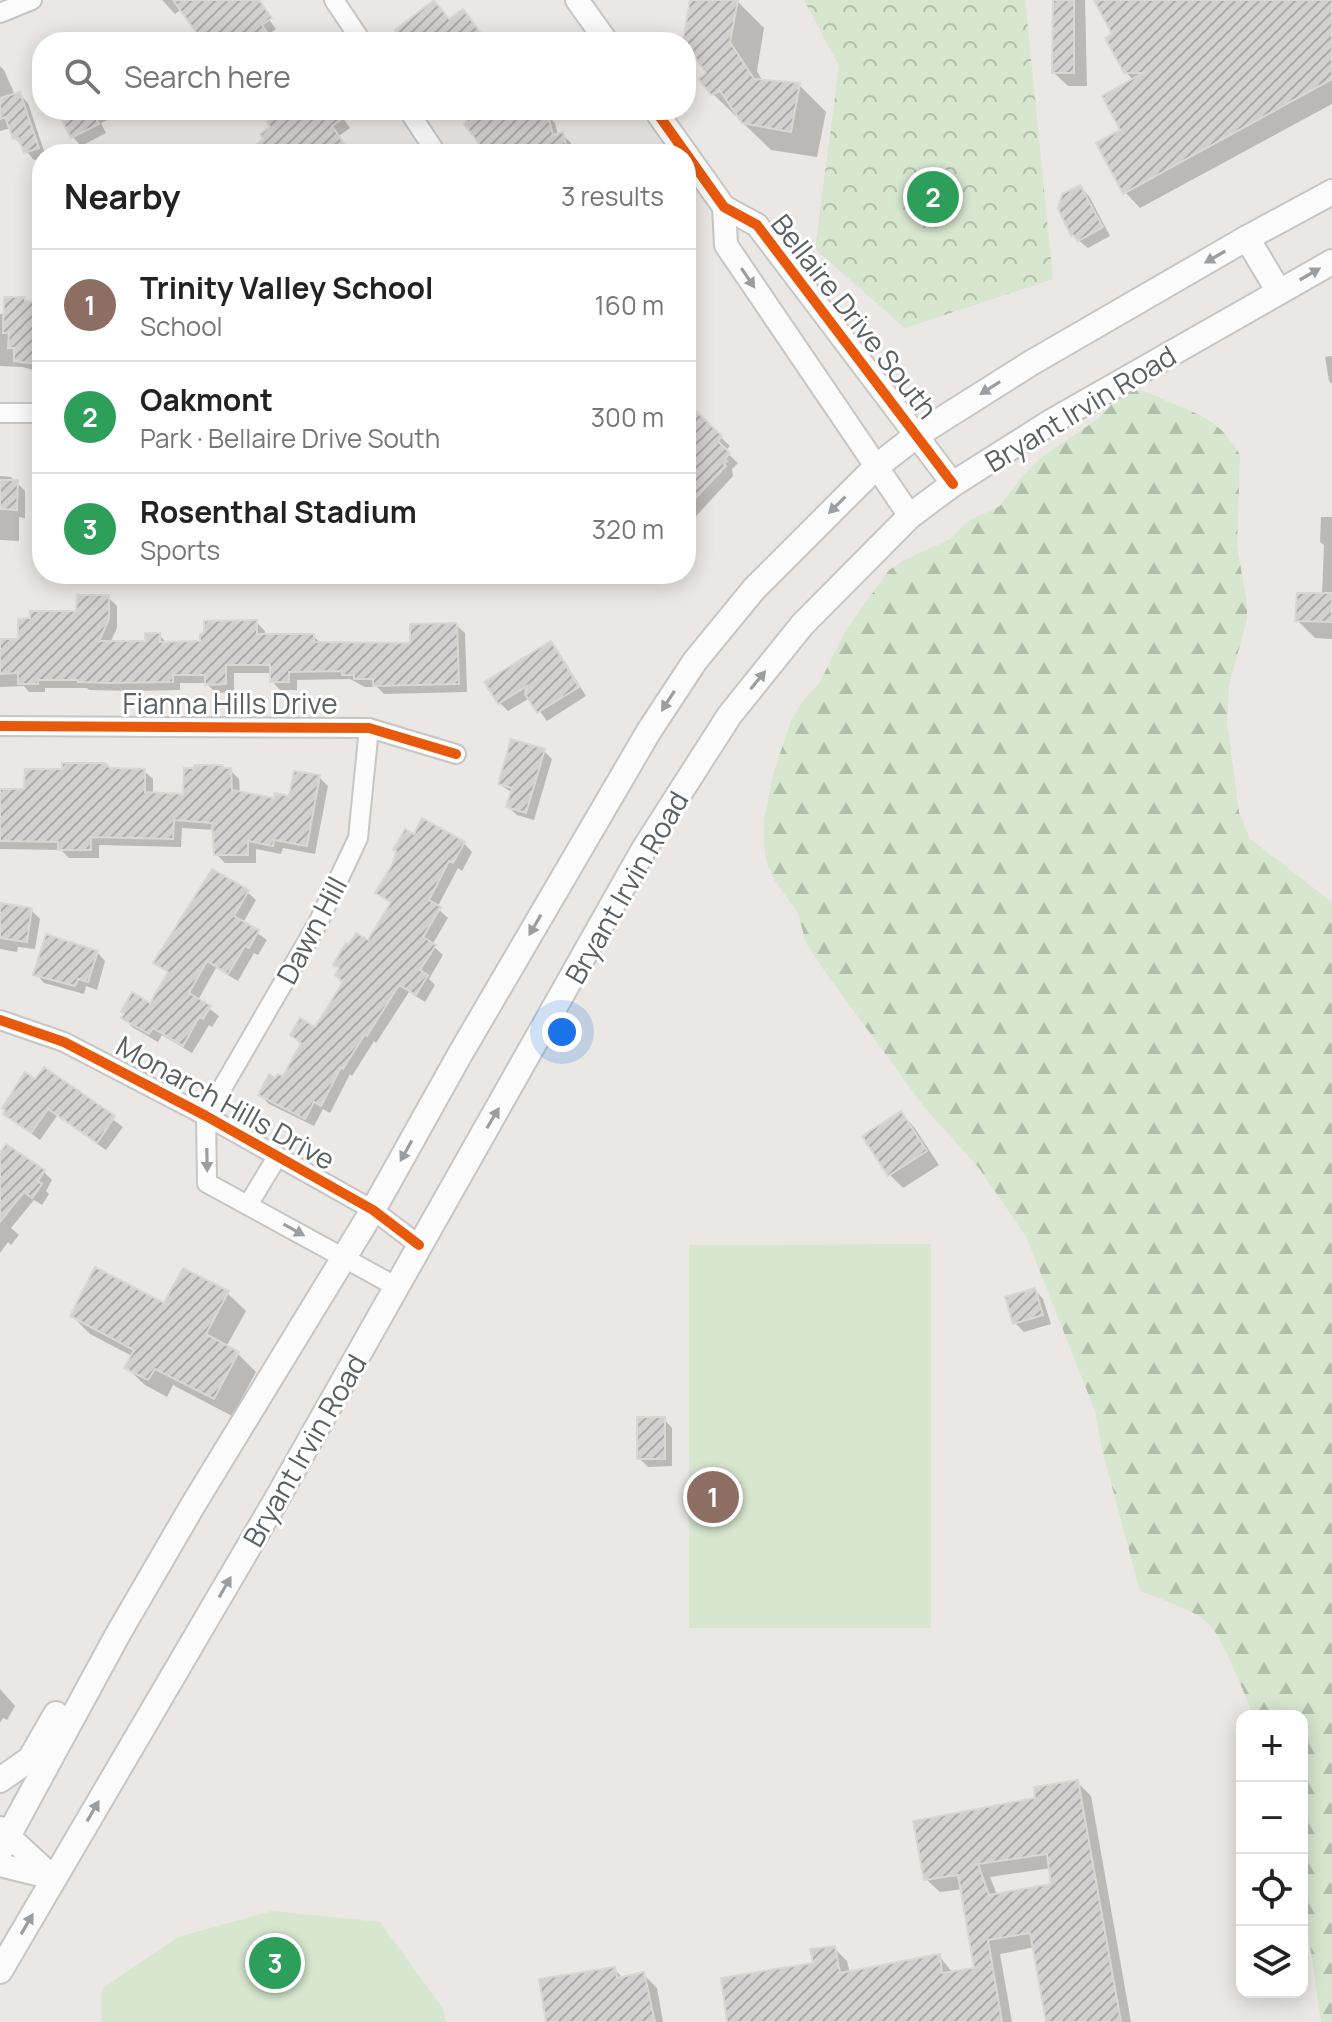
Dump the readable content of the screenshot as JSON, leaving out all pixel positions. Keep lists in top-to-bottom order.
{
  "streets": {
    "main road": ["Bryant Irvin Road"],
    "street": [
      "Bellaire Drive South",
      "Fianna Hills Drive",
      "Dawn Hill",
      "Monarch Hills Drive"
    ]
  },
  "crossings": [
    ["Bellaire Drive South", "Bryant Irvin Road"],
    ["Bryant Irvin Road", "Monarch Hills Drive"],
    ["Fianna Hills Drive", "Dawn Hill"],
    ["Dawn Hill", "Monarch Hills Drive"]
  ],
  "page": {
    "search": "Search here",
    "heading": ["Nearby", "3 results"],
    "pins": ["2", "1", "3"],
    "list": [
      {
        "mark": "1",
        "name": "Trinity Valley School",
        "note": "School",
        "value": "160 m"
      },
      {
        "mark": "2",
        "name": "Oakmont",
        "note": "Park · Bellaire Drive South",
        "value": "300 m"
      },
      {
        "mark": "3",
        "name": "Rosenthal Stadium",
        "note": "Sports",
        "value": "320 m"
      }
    ],
    "map_buttons": ["+", "−"]
  }
}
